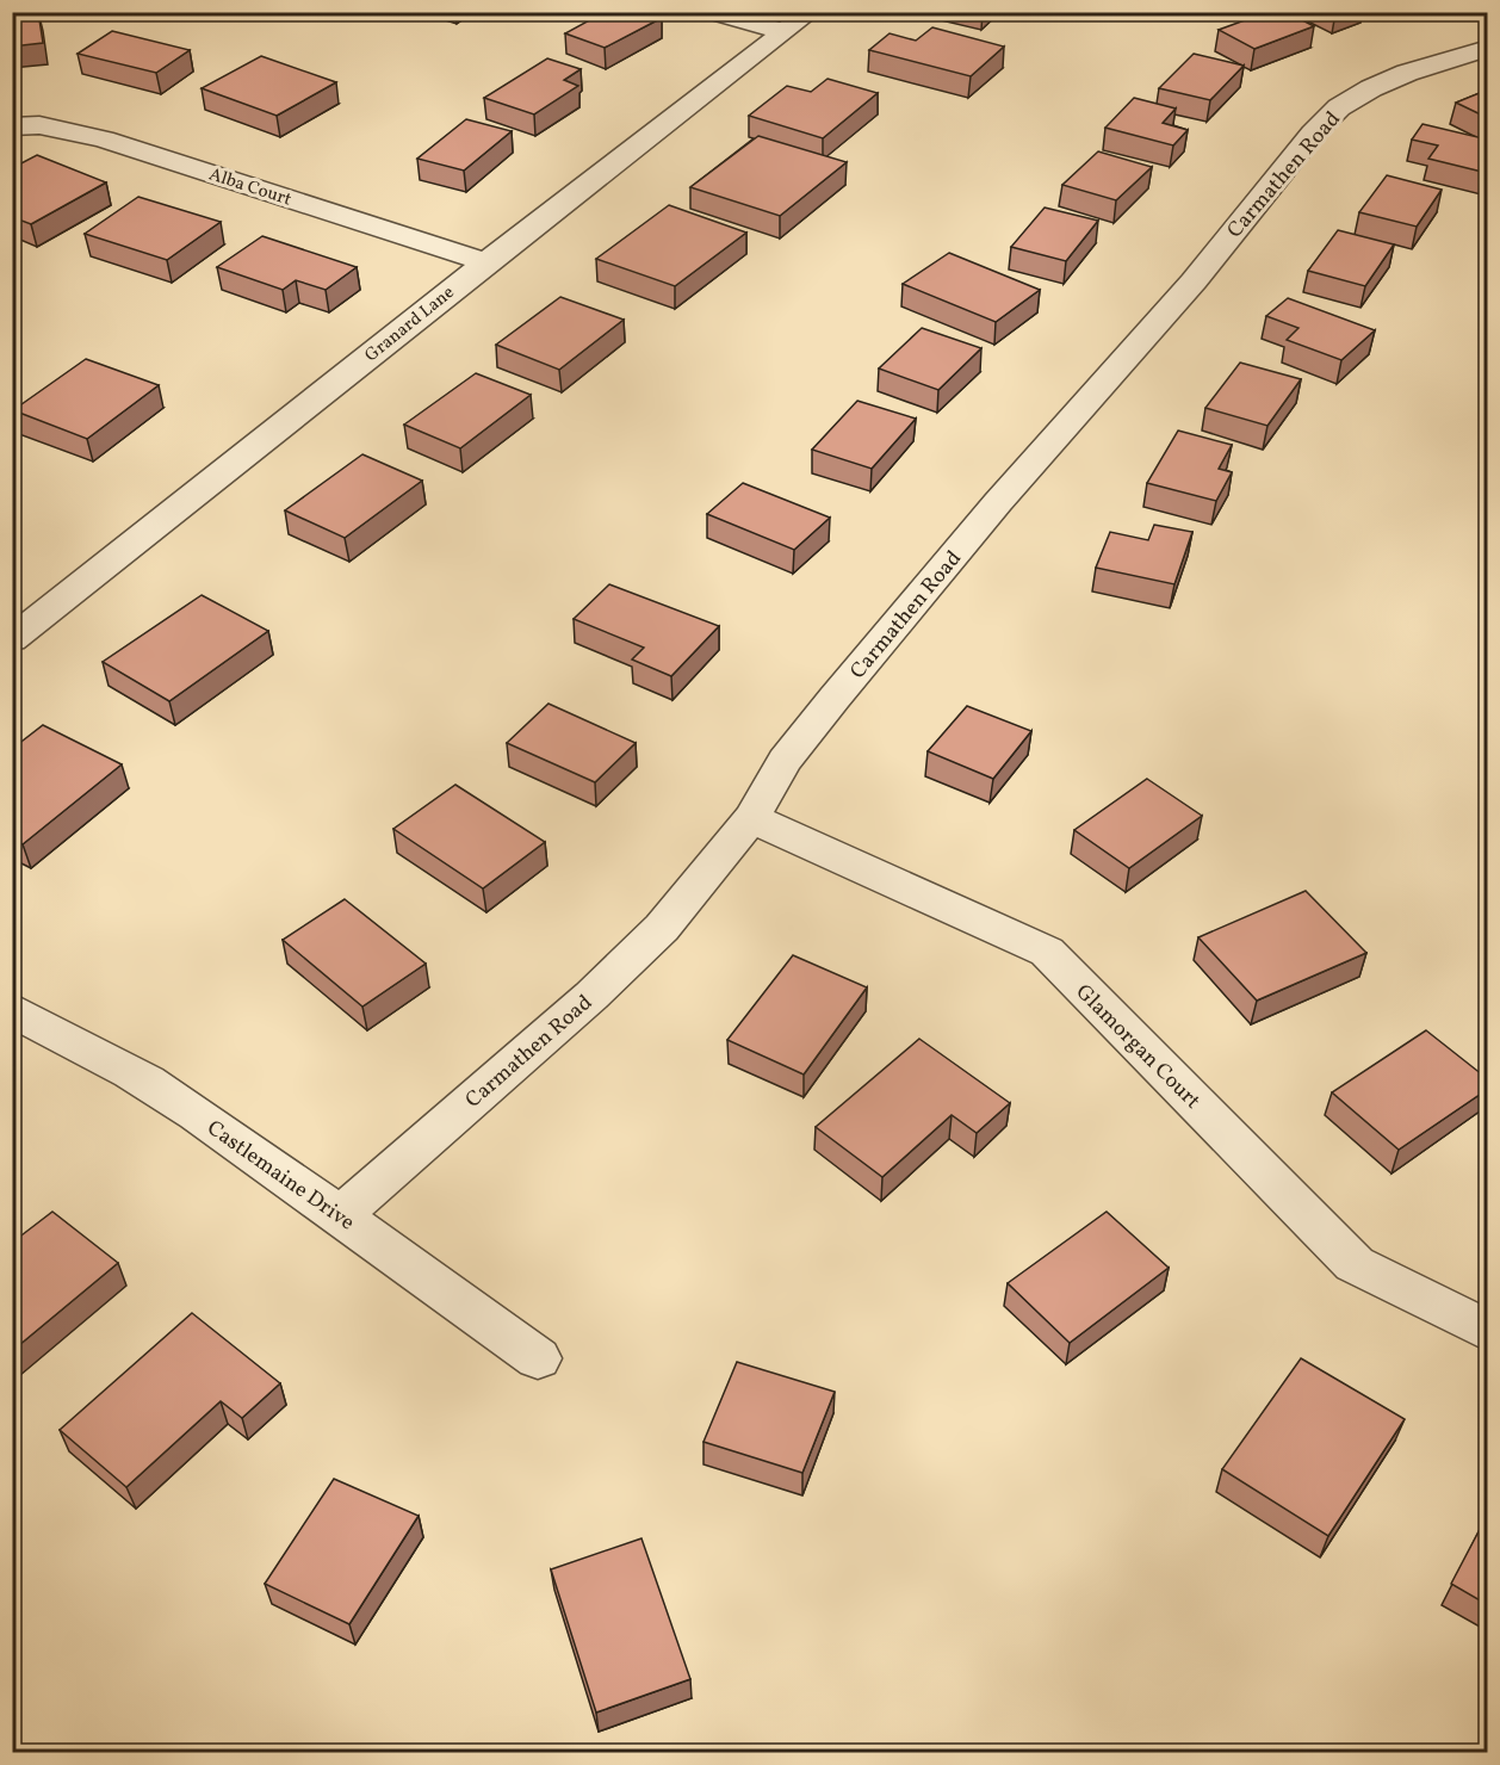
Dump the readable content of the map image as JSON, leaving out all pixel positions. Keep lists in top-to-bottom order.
{
  "streets": {
    "street": [
      "Carmathen Road",
      "Alba Court",
      "Granard Lane",
      "Glamorgan Court",
      "Castlemaine Drive"
    ]
  },
  "crossings": [
    ["Carmathen Road", "Glamorgan Court"],
    ["Carmathen Road", "Castlemaine Drive"],
    ["Alba Court", "Granard Lane"]
  ]
}
